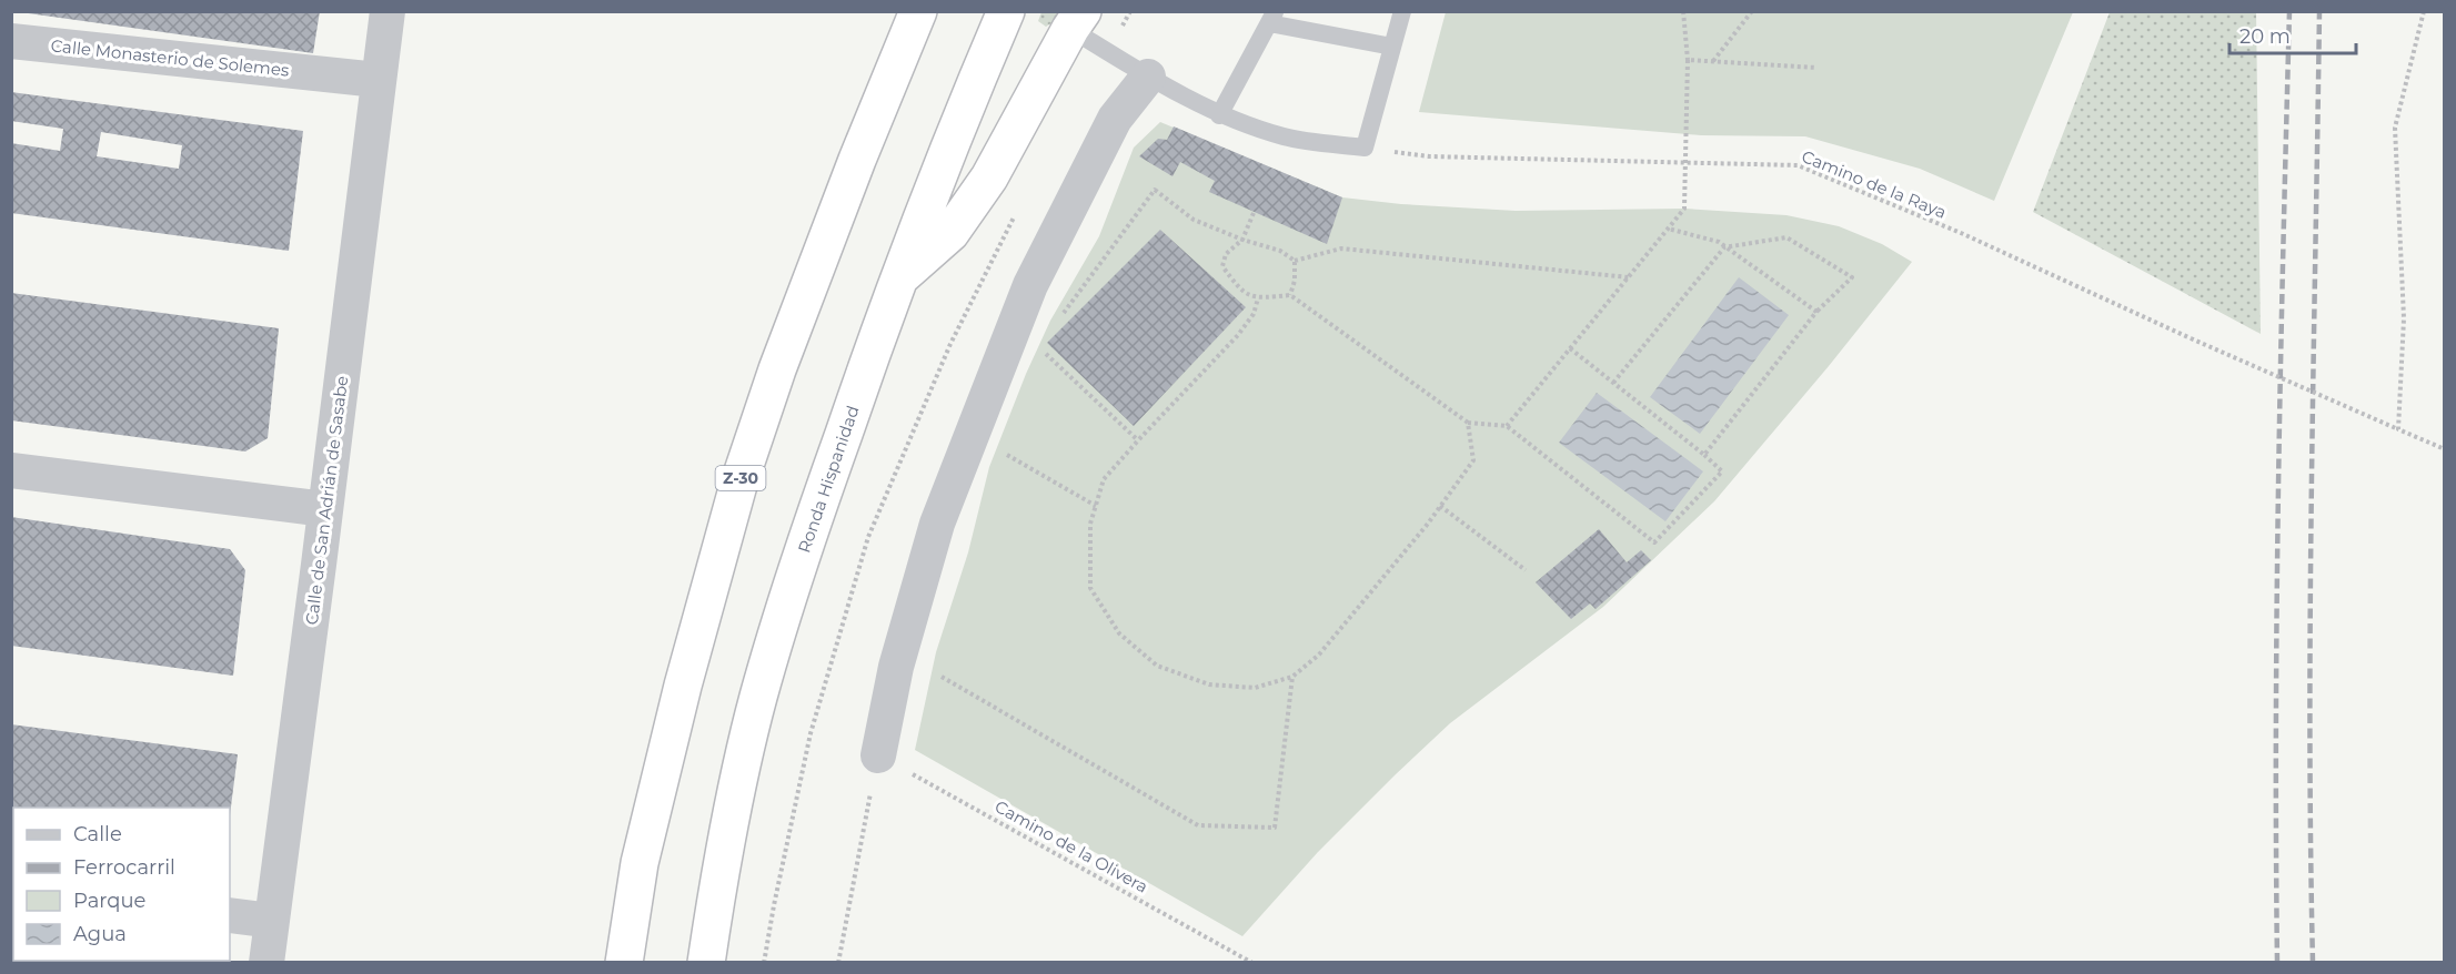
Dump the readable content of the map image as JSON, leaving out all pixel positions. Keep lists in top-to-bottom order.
{
  "streets": {
    "highway": ["Z-30", "Ronda Hispanidad"],
    "street": ["Calle Monasterio de Solemes", "Calle de San Adrián de Sasabe"],
    "path": ["Camino de la Raya", "Camino de la Olivera"]
  },
  "crossings": [
    ["Calle Monasterio de Solemes", "Calle de San Adrián de Sasabe"]
  ],
  "legend": [
    "Calle",
    "Ferrocarril",
    "Parque",
    "Agua"
  ],
  "scale_bar": "20 m"
}
